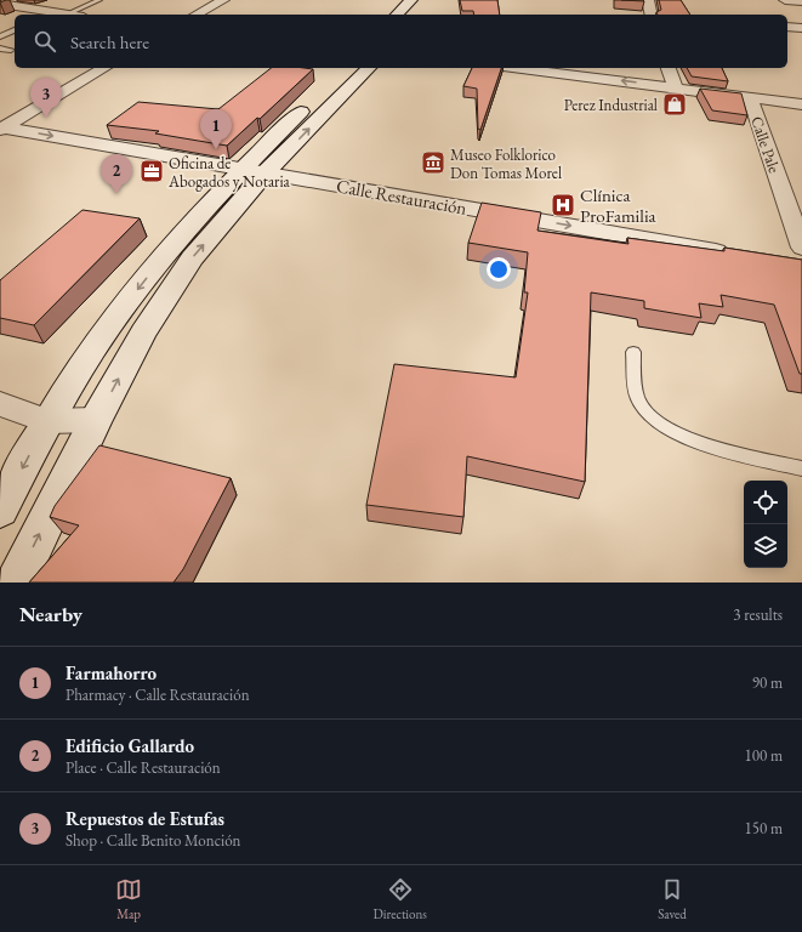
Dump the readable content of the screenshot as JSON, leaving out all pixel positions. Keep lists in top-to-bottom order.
{
  "streets": {
    "street": ["Calle Pale", "Calle Restauración"]
  },
  "places": {
    "shop": ["Perez Industrial"],
    "museum": ["Museo Folklorico Don Tomas Morel"],
    "office": ["Oficina de Abogados y Notaria"],
    "hospital": ["Clínica ProFamilia"]
  },
  "page": {
    "search": "Search here",
    "pins": ["3", "1", "2"],
    "heading": ["Nearby", "3 results"],
    "list": [
      {
        "mark": "1",
        "name": "Farmahorro",
        "note": "Pharmacy · Calle Restauración",
        "value": "90 m"
      },
      {
        "mark": "2",
        "name": "Edificio Gallardo",
        "note": "Place · Calle Restauración",
        "value": "100 m"
      },
      {
        "mark": "3",
        "name": "Repuestos de Estufas",
        "note": "Shop · Calle Benito Monción",
        "value": "150 m"
      }
    ],
    "nav": ["Map", "Directions", "Saved"]
  }
}
